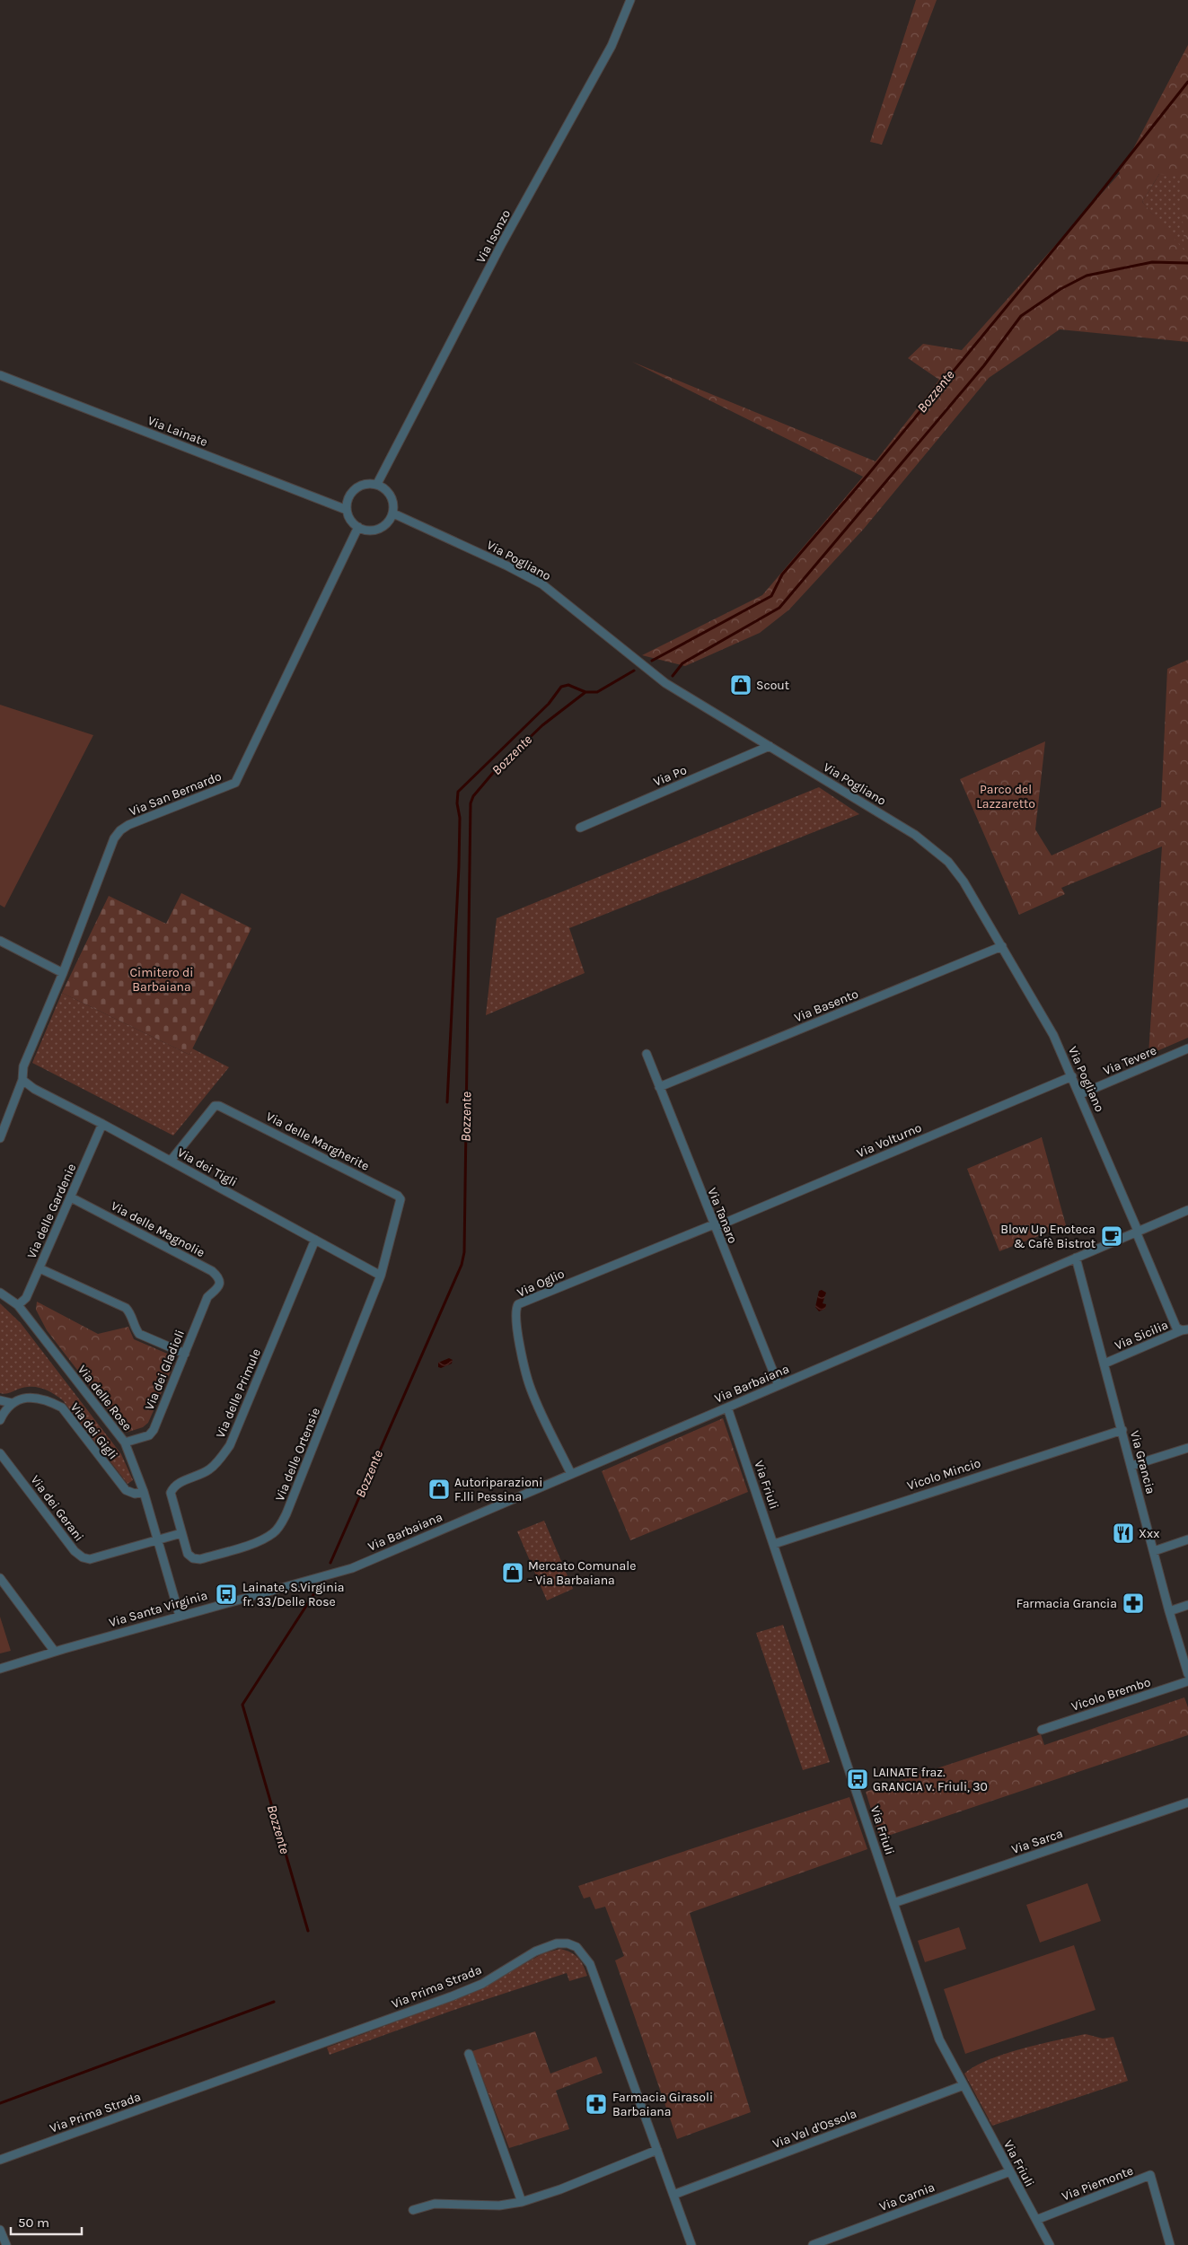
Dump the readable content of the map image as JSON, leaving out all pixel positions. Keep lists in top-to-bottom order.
{
  "streets": {
    "street": [
      "Via Isonzo",
      "Via Lainate",
      "Via Pogliano",
      "Via Po",
      "Via San Bernardo",
      "Via Basento",
      "Via Tevere",
      "Via Volturno",
      "Via delle Margherite",
      "Via dei Tigli",
      "Via delle Gardenie",
      "Via Tanaro",
      "Via delle Magnolie",
      "Via Oglio",
      "Via Sicilia",
      "Via dei Gladioli",
      "Via Barbaiana",
      "Via delle Primule",
      "Via delle Rose",
      "Via dei Gigli",
      "Via delle Ortensie",
      "Via Grancia",
      "Vicolo Mincio",
      "Via Friuli",
      "Via dei Gerani",
      "Via Santa Virginia",
      "Vicolo Brembo",
      "Via Sarca",
      "Via Prima Strada",
      "Via Val d'Ossola",
      "Via Piemonte",
      "Via Carnia"
    ]
  },
  "crossings": [
    ["Via Isonzo", "Via Lainate"],
    ["Via Isonzo", "Via Pogliano"],
    ["Via Isonzo", "Via San Bernardo"],
    ["Via Lainate", "Via Pogliano"],
    ["Via Lainate", "Via San Bernardo"],
    ["Via Pogliano", "Via Po"],
    ["Via Pogliano", "Via San Bernardo"],
    ["Via Pogliano", "Via Basento"],
    ["Via Pogliano", "Via Tevere"],
    ["Via Pogliano", "Via Volturno"],
    ["Via Pogliano", "Via Sicilia"],
    ["Via Pogliano", "Via Barbaiana"],
    ["Via San Bernardo", "Via dei Tigli"],
    ["Via Basento", "Via Tanaro"],
    ["Via Volturno", "Via Tanaro"],
    ["Via Volturno", "Via Oglio"],
    ["Via delle Margherite", "Via dei Tigli"],
    ["Via delle Margherite", "Via delle Ortensie"],
    ["Via dei Tigli", "Via delle Gardenie"],
    ["Via dei Tigli", "Via delle Primule"],
    ["Via dei Tigli", "Via delle Ortensie"],
    ["Via delle Gardenie", "Via delle Magnolie"],
    ["Via delle Gardenie", "Via delle Rose"],
    ["Via Tanaro", "Via Oglio"],
    ["Via Tanaro", "Via Barbaiana"],
    ["Via delle Magnolie", "Via dei Gladioli"],
    ["Via Oglio", "Via Barbaiana"],
    ["Via Sicilia", "Via Grancia"],
    ["Via dei Gladioli", "Via delle Rose"],
    ["Via Barbaiana", "Via Grancia"],
    ["Via Barbaiana", "Via Friuli"],
    ["Via Barbaiana", "Via Santa Virginia"],
    ["Via delle Primule", "Via delle Ortensie"],
    ["Via delle Rose", "Via dei Gigli"],
    ["Via delle Rose", "Via dei Gerani"],
    ["Via delle Rose", "Via Santa Virginia"],
    ["Via Grancia", "Vicolo Mincio"],
    ["Vicolo Mincio", "Via Friuli"],
    ["Via Friuli", "Via Sarca"],
    ["Via Friuli", "Via Val d'Ossola"],
    ["Via Friuli", "Via Piemonte"],
    ["Via Friuli", "Via Carnia"],
    ["Via Prima Strada", "Via Val d'Ossola"]
  ],
  "water": ["Bozzente"],
  "parks": ["Parco del Lazzaretto", "Cimitero di Barbaiana"],
  "places": {
    "shop": ["Scout", "Autoriparazioni F.lli Pessina", "Mercato Comunale - Via Barbaiana"],
    "cafe": ["Blow Up Enoteca & Cafè Bistrot"],
    "restaurant": ["Xxx"],
    "bus stop": ["Lainate, S.Virginia fr. 33/Delle Rose", "LAINATE fraz. GRANCIA v. Friuli, 30"],
    "pharmacy": ["Farmacia Grancia", "Farmacia Girasoli Barbaiana"]
  },
  "scale_bar": "50 m"
}
